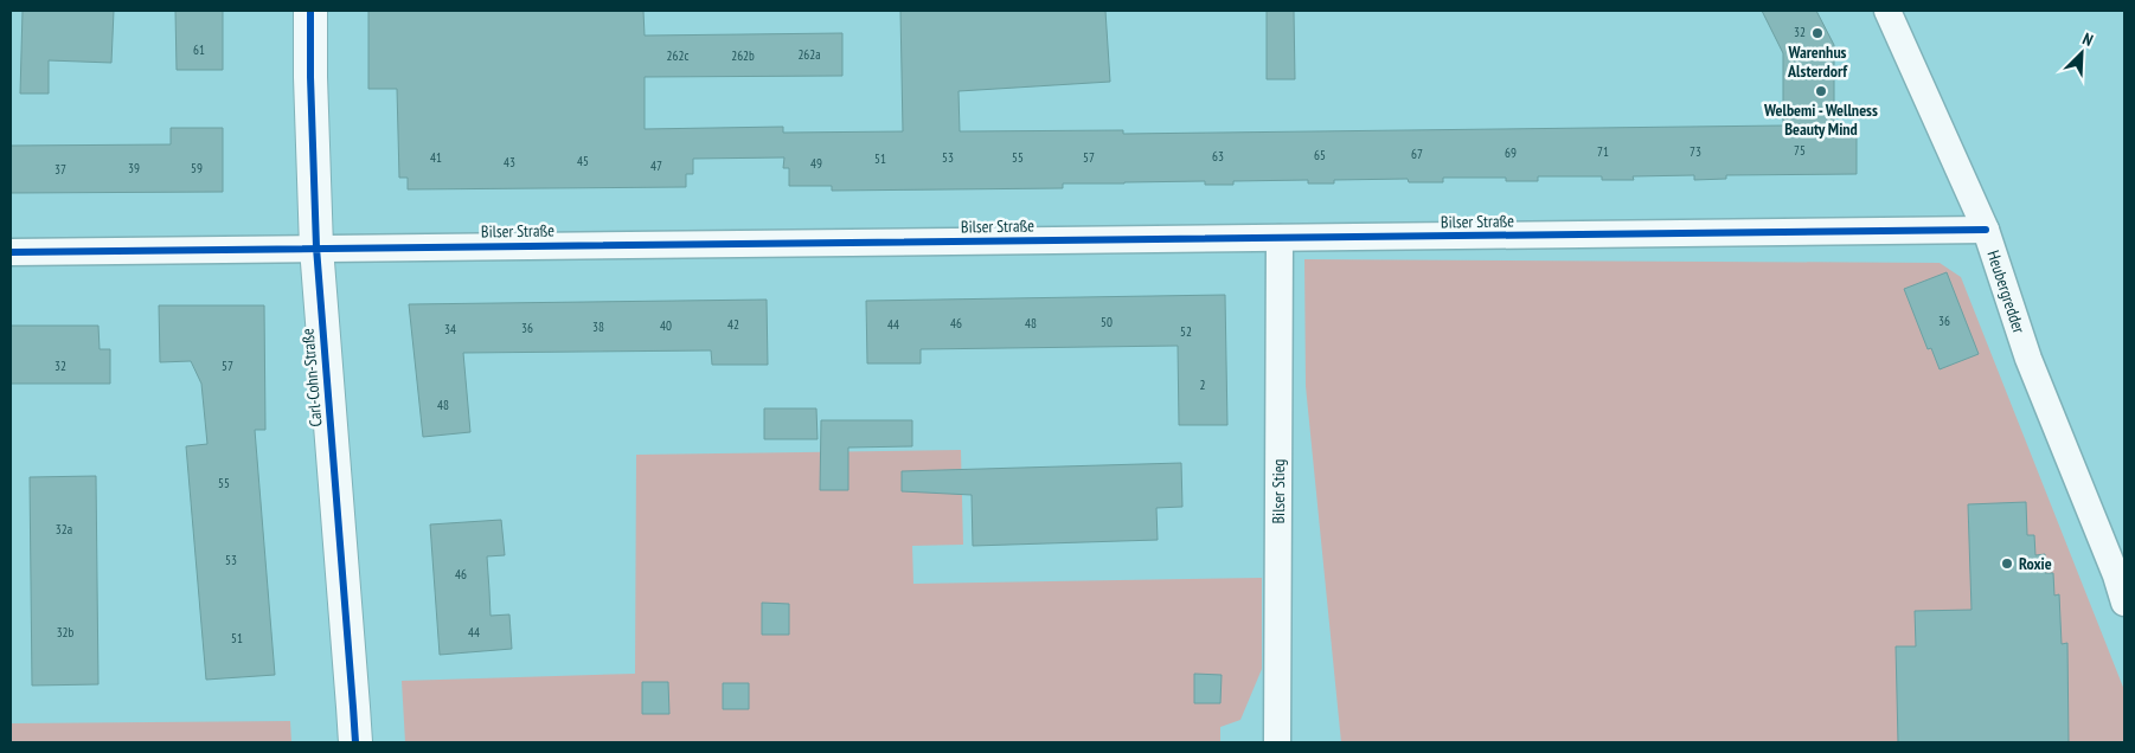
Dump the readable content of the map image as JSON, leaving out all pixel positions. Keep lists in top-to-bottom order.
{
  "streets": {
    "street": [
      "Bilser Straße",
      "Heubergredder",
      "Carl-Cohn-Straße",
      "Bilser Stieg"
    ]
  },
  "crossings": [
    ["Bilser Straße", "Heubergredder"],
    ["Bilser Straße", "Carl-Cohn-Straße"],
    ["Bilser Straße", "Bilser Stieg"]
  ],
  "places": ["Warenhus Alsterdorf", "Welbemi - Wellness Beauty Mind", "Roxie"],
  "house_numbers": [
    "32",
    "61",
    "262a",
    "262c",
    "262b",
    "75",
    "71",
    "73",
    "69",
    "67",
    "65",
    "63",
    "41",
    "53",
    "55",
    "57",
    "51",
    "45",
    "43",
    "49",
    "47",
    "39",
    "59",
    "37",
    "36",
    "50",
    "46",
    "48",
    "42",
    "44",
    "40",
    "38",
    "36",
    "34",
    "52",
    "32",
    "57",
    "2",
    "48",
    "55",
    "32a",
    "53",
    "46",
    "32b",
    "44",
    "51"
  ],
  "north": "top right"
}
